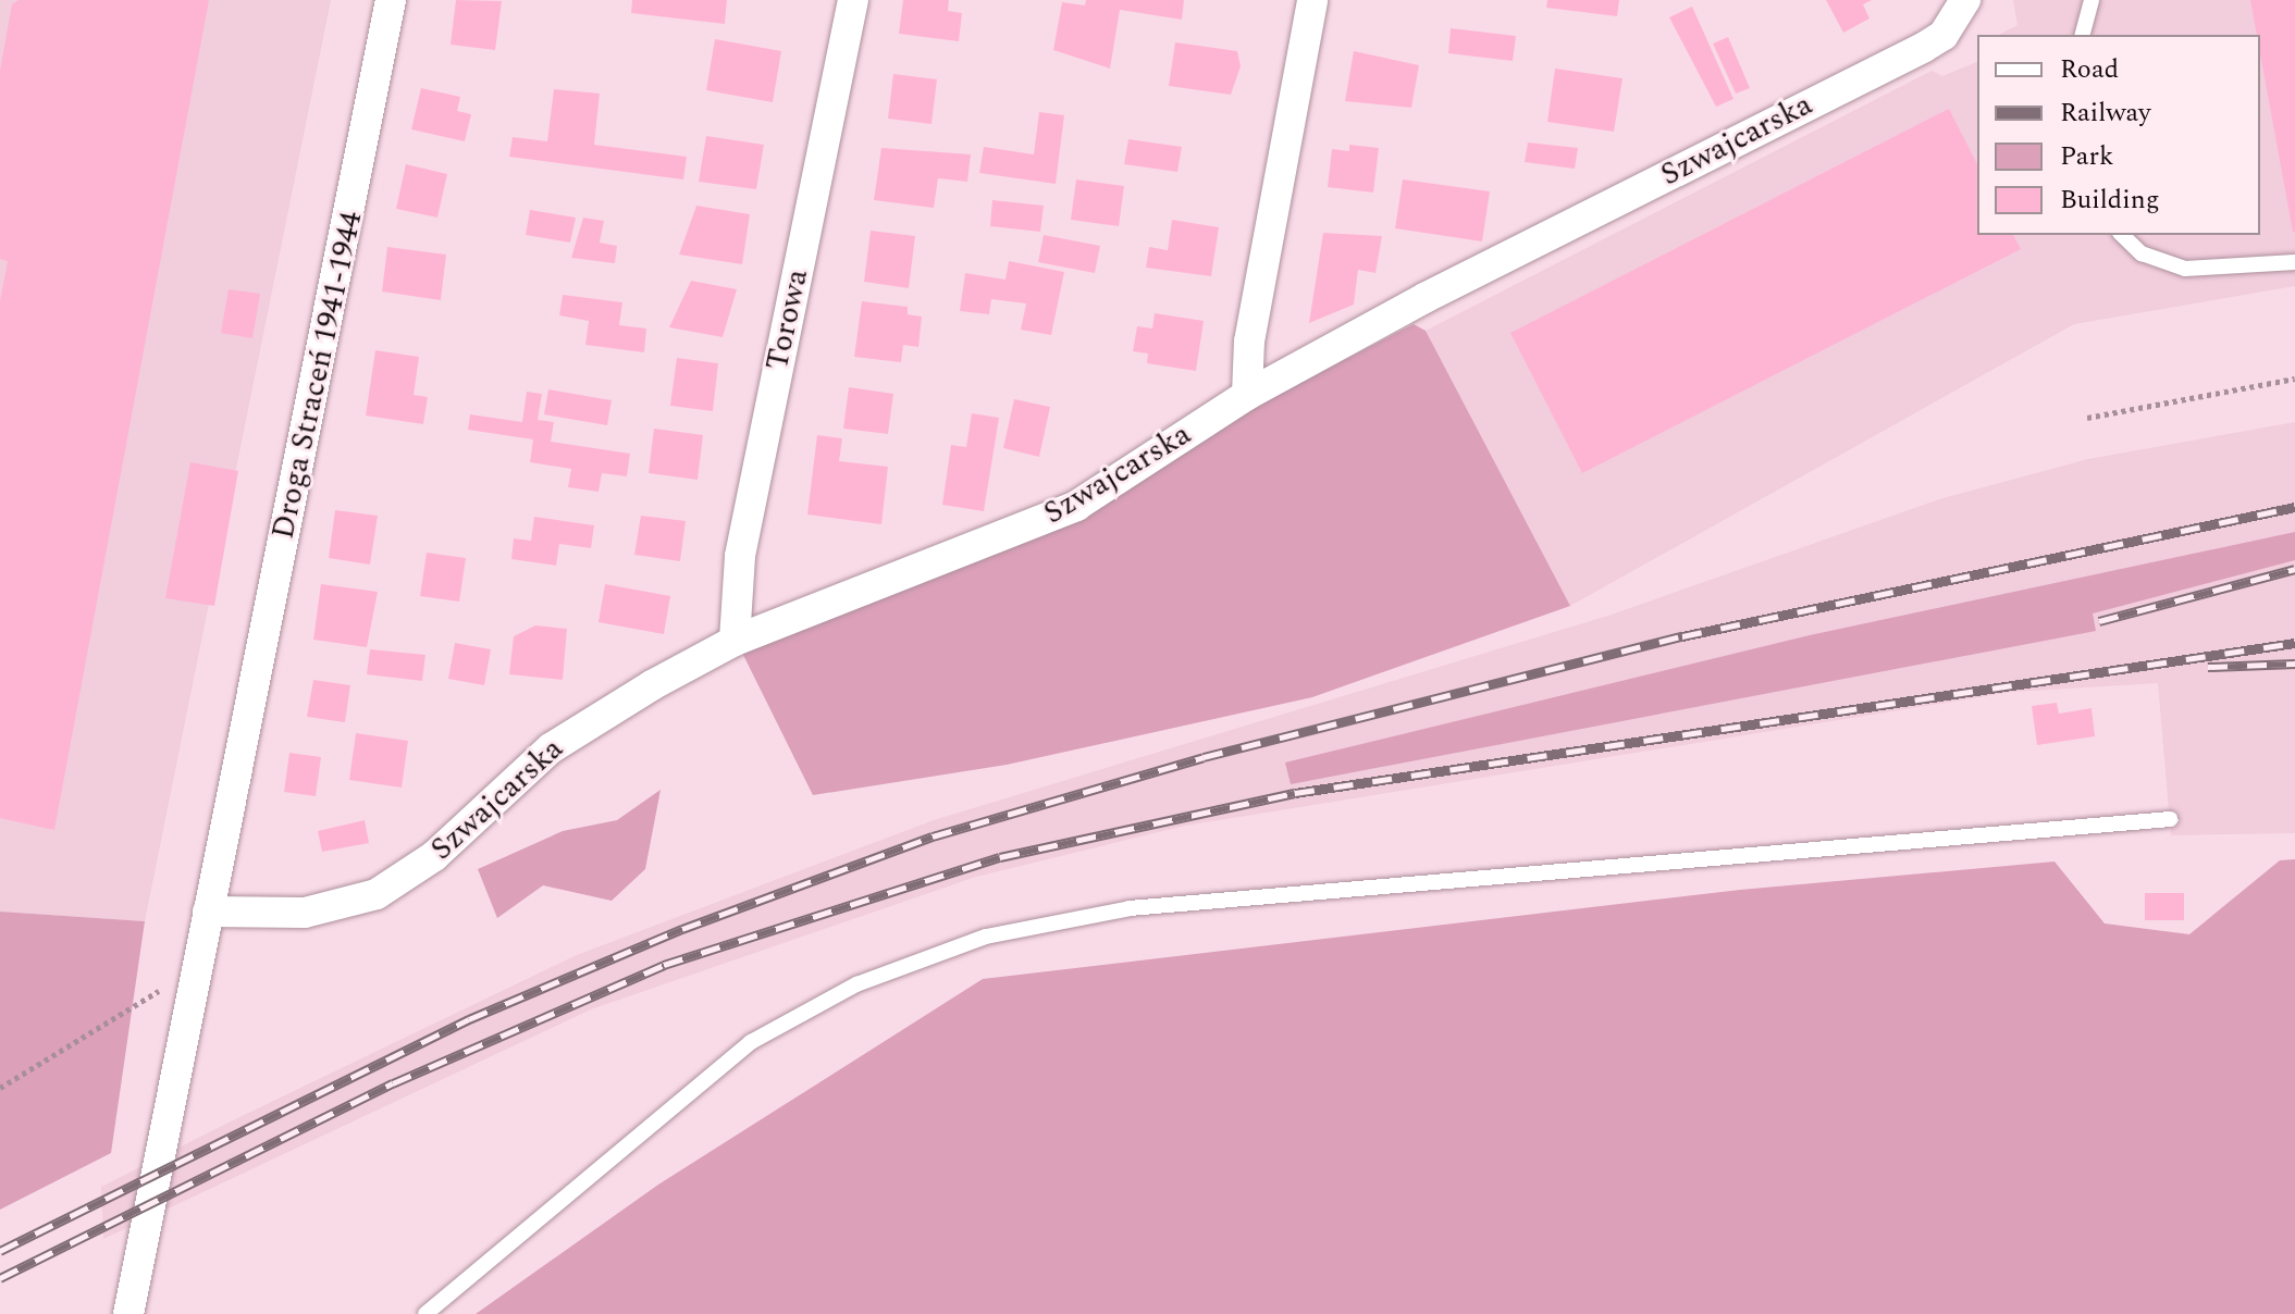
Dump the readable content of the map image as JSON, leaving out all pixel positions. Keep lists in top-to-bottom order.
{
  "streets": {
    "street": ["Szwajcarska", "Torowa", "Droga Straceń 1941-1944"]
  },
  "crossings": [
    ["Szwajcarska", "Torowa"],
    ["Szwajcarska", "Droga Straceń 1941-1944"]
  ],
  "legend": [
    "Road",
    "Railway",
    "Park",
    "Building"
  ]
}
